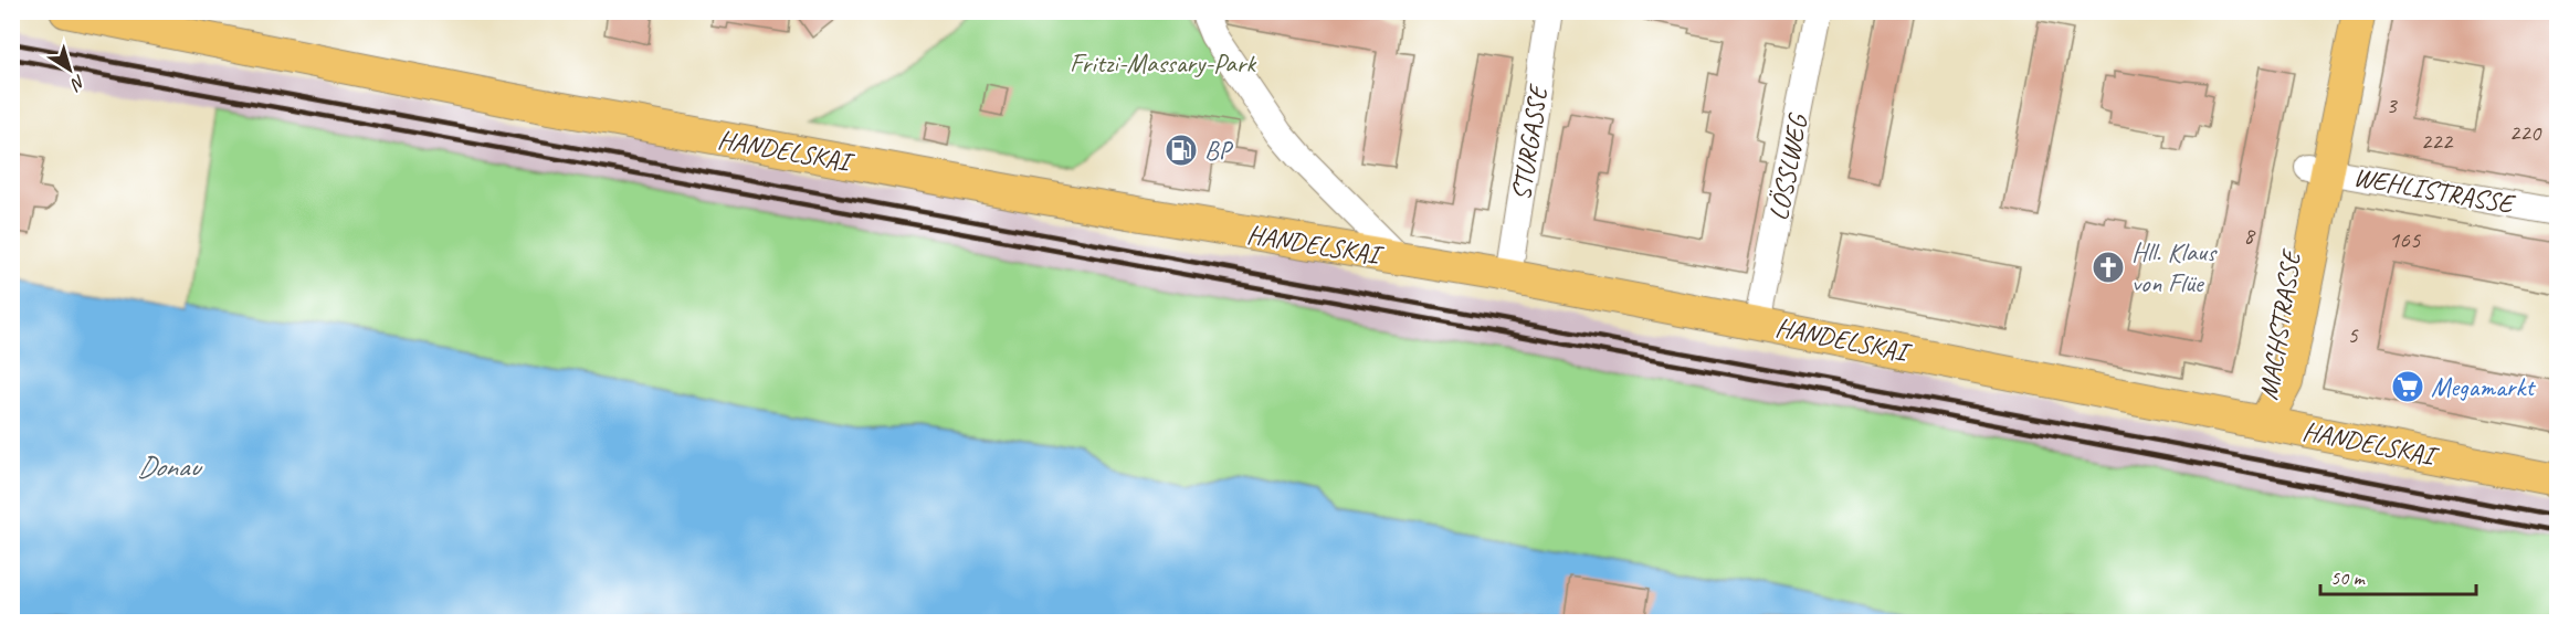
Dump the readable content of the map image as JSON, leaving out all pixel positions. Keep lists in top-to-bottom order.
{
  "streets": {
    "main road": ["HANDELSKAI", "MACHSTRASSE"],
    "street": ["STURGASSE", "LÖSSLWEG", "WEHLISTRASSE"]
  },
  "crossings": [
    ["STURGASSE", "HANDELSKAI"],
    ["HANDELSKAI", "LÖSSLWEG"],
    ["HANDELSKAI", "MACHSTRASSE"],
    ["WEHLISTRASSE", "MACHSTRASSE"]
  ],
  "water": ["Donau"],
  "parks": ["Fritzi-Massary-Park"],
  "places": {
    "fuel station": ["BP"],
    "church": ["Hll. Klaus von Flüe"],
    "supermarket": ["Megamarkt"]
  },
  "house_numbers": [
    "3",
    "220",
    "222",
    "8",
    "165",
    "5"
  ],
  "scale_bar": "50 m",
  "north": "bottom right"
}
